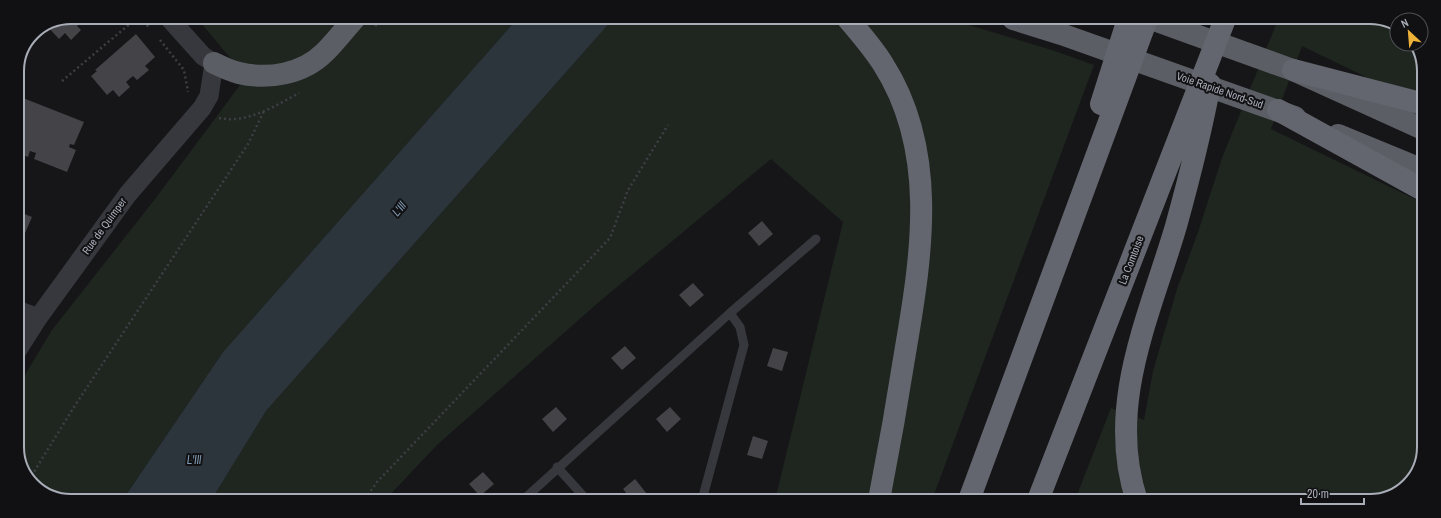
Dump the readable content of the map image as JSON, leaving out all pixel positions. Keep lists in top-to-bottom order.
{
  "streets": {
    "highway": ["Voie Rapide Nord-Sud", "La Comtoise"],
    "street": ["Rue de Quimper"]
  },
  "water": ["L'Ill"],
  "scale_bar": "20 m",
  "north": "top left"
}
